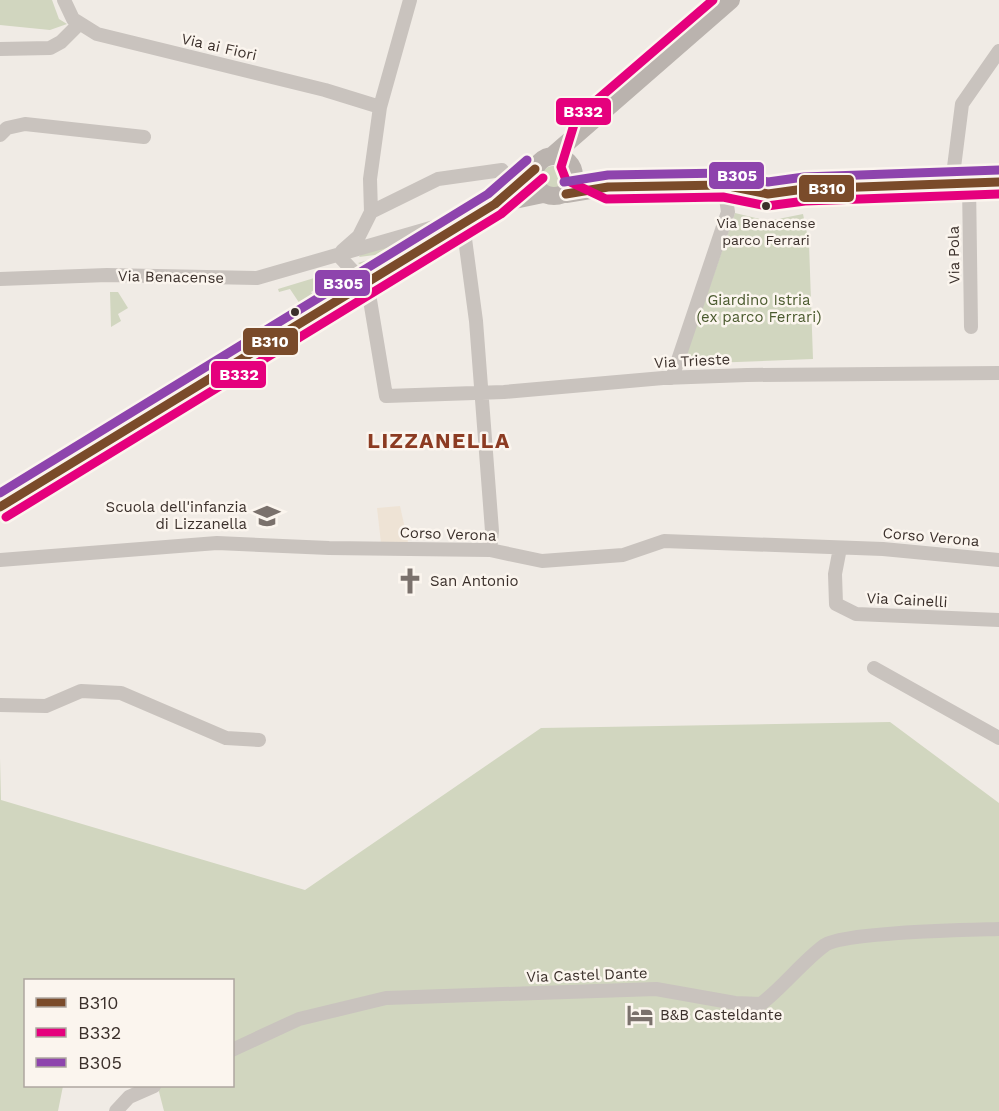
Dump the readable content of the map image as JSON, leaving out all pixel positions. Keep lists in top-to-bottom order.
{
  "streets": {
    "street": [
      "Via ai Fiori",
      "Via Pola",
      "Via Benacense",
      "Via Trieste",
      "Corso Verona",
      "Via Cainelli",
      "Via Castel Dante"
    ]
  },
  "crossings": [
    ["Corso Verona", "Via Cainelli"]
  ],
  "districts": ["LIZZANELLA"],
  "parks": ["Giardino Istria (ex parco Ferrari)"],
  "places": {
    "other": ["Via Benacense parco Ferrari"],
    "school or university": ["Scuola dell'infanzia di Lizzanella"],
    "church": ["San Antonio"],
    "hotel": ["B&B Casteldante"]
  },
  "lines": ["transit line B332", "transit line B305", "transit line B310"],
  "legend": ["B310", "B332", "B305"]
}
